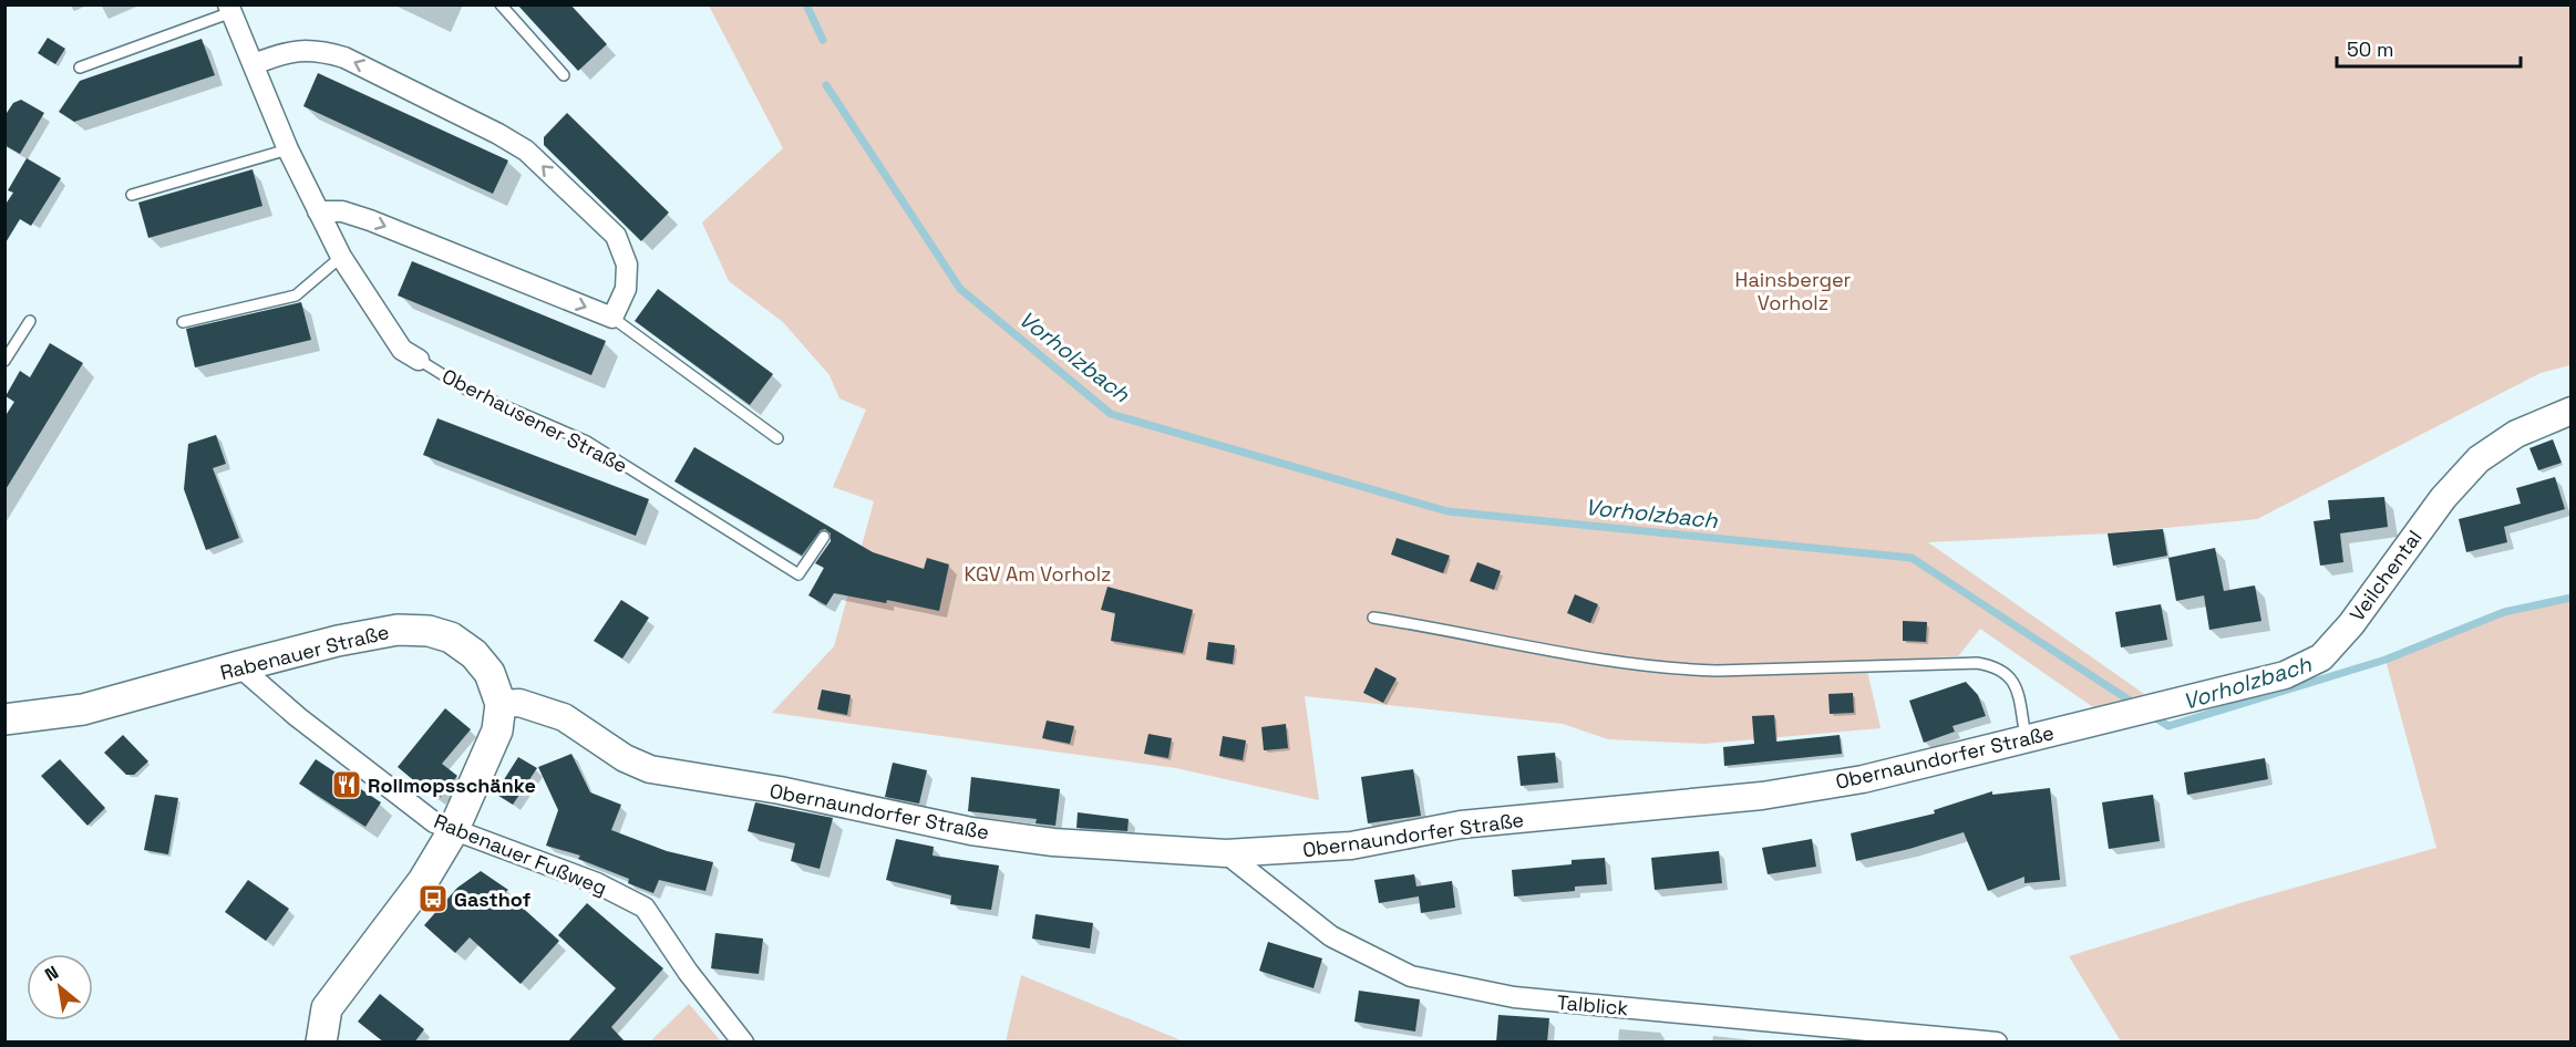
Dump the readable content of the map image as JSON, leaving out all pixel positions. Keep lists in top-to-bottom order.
{
  "streets": {
    "main road": ["Rabenauer Straße"],
    "street": [
      "Oberhausener Straße",
      "Veilchental",
      "Obernaundorfer Straße",
      "Rabenauer Fußweg",
      "Talblick"
    ]
  },
  "crossings": [
    ["Veilchental", "Obernaundorfer Straße"],
    ["Rabenauer Straße", "Obernaundorfer Straße"],
    ["Rabenauer Straße", "Rabenauer Fußweg"],
    ["Obernaundorfer Straße", "Talblick"]
  ],
  "water": ["Vorholzbach"],
  "parks": ["Hainsberger Vorholz", "KGV Am Vorholz"],
  "places": {
    "restaurant": ["Rollmopsschänke"],
    "bus stop": ["Gasthof"]
  },
  "scale_bar": "50 m",
  "north": "top left"
}
